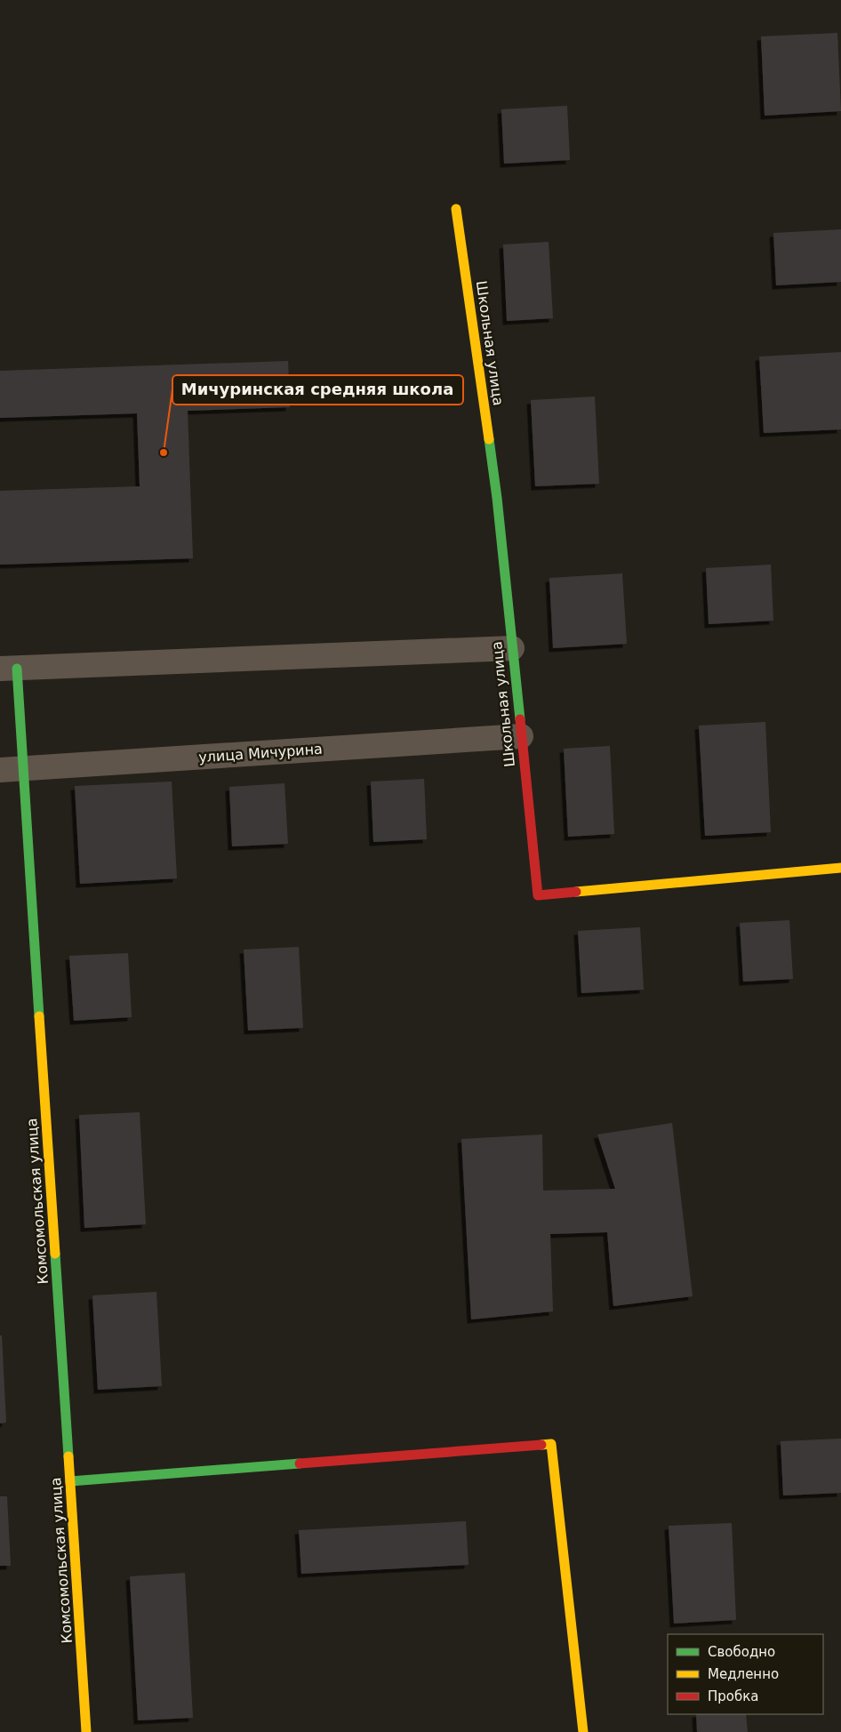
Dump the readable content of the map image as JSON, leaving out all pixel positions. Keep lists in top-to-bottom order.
{
  "streets": {
    "street": ["Школьная улица", "улица Мичурина", "Комсомольская улица"]
  },
  "crossings": [
    ["Школьная улица", "улица Мичурина"],
    ["улица Мичурина", "Комсомольская улица"]
  ],
  "places": ["Мичуринская средняя школа"],
  "legend": ["Свободно", "Медленно", "Пробка"]
}
